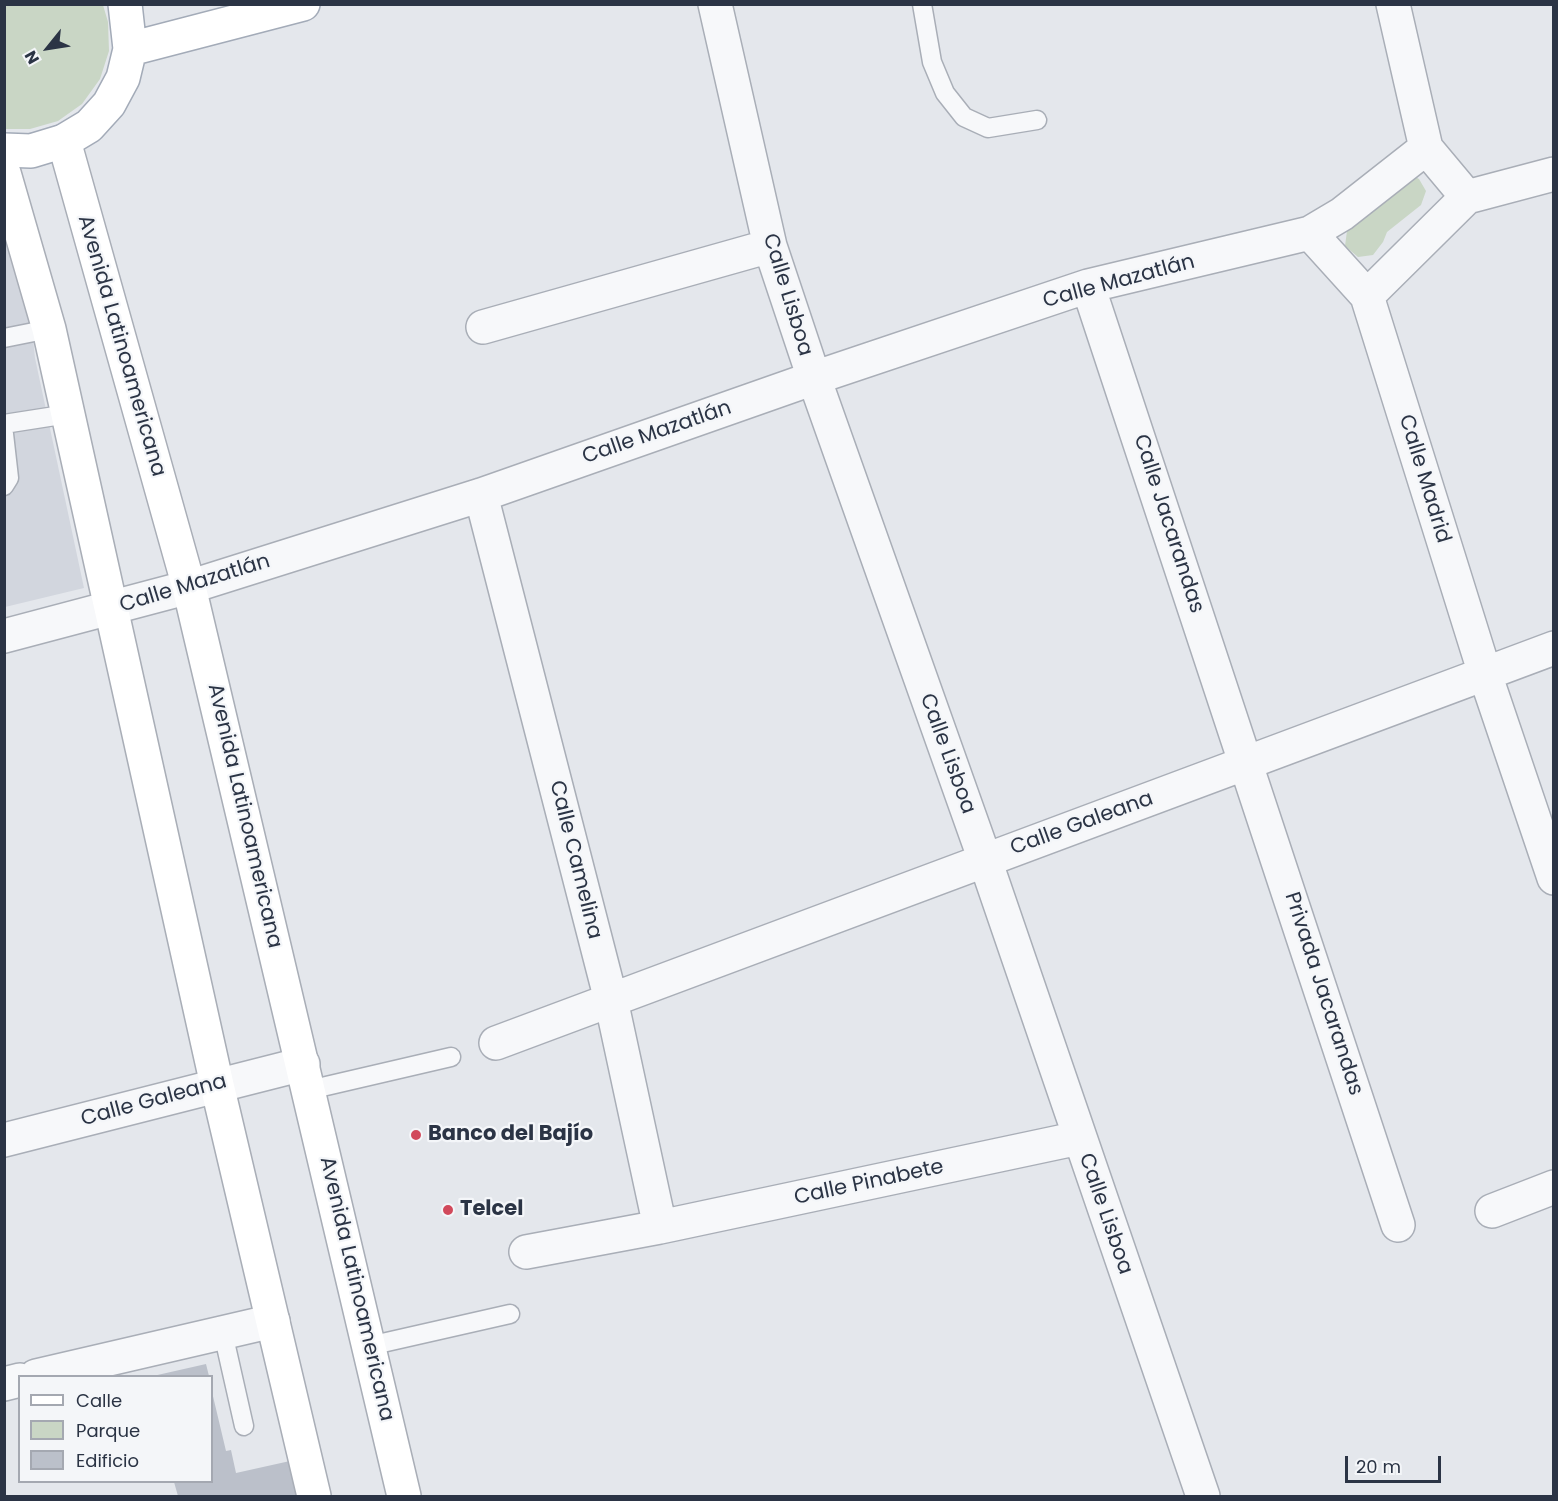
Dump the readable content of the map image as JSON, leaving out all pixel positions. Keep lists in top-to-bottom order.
{
  "streets": {
    "main road": ["Avenida Latinoamericana"],
    "street": [
      "Calle Mazatlán",
      "Calle Lisboa",
      "Calle Madrid",
      "Calle Jacarandas",
      "Calle Galeana",
      "Calle Camelina",
      "Privada Jacarandas",
      "Calle Pinabete"
    ]
  },
  "crossings": [
    ["Calle Mazatlán", "Calle Lisboa"],
    ["Calle Mazatlán", "Avenida Latinoamericana"],
    ["Calle Mazatlán", "Calle Madrid"],
    ["Calle Mazatlán", "Calle Jacarandas"],
    ["Calle Mazatlán", "Calle Camelina"],
    ["Calle Lisboa", "Calle Galeana"],
    ["Calle Lisboa", "Calle Pinabete"],
    ["Avenida Latinoamericana", "Calle Galeana"],
    ["Calle Madrid", "Calle Galeana"],
    ["Calle Jacarandas", "Calle Galeana"],
    ["Calle Jacarandas", "Privada Jacarandas"],
    ["Calle Galeana", "Calle Camelina"],
    ["Calle Galeana", "Privada Jacarandas"],
    ["Calle Camelina", "Calle Pinabete"]
  ],
  "places": ["Banco del Bajío", "Telcel"],
  "legend": ["Calle", "Parque", "Edificio"],
  "scale_bar": "20 m",
  "north": "bottom left"
}
